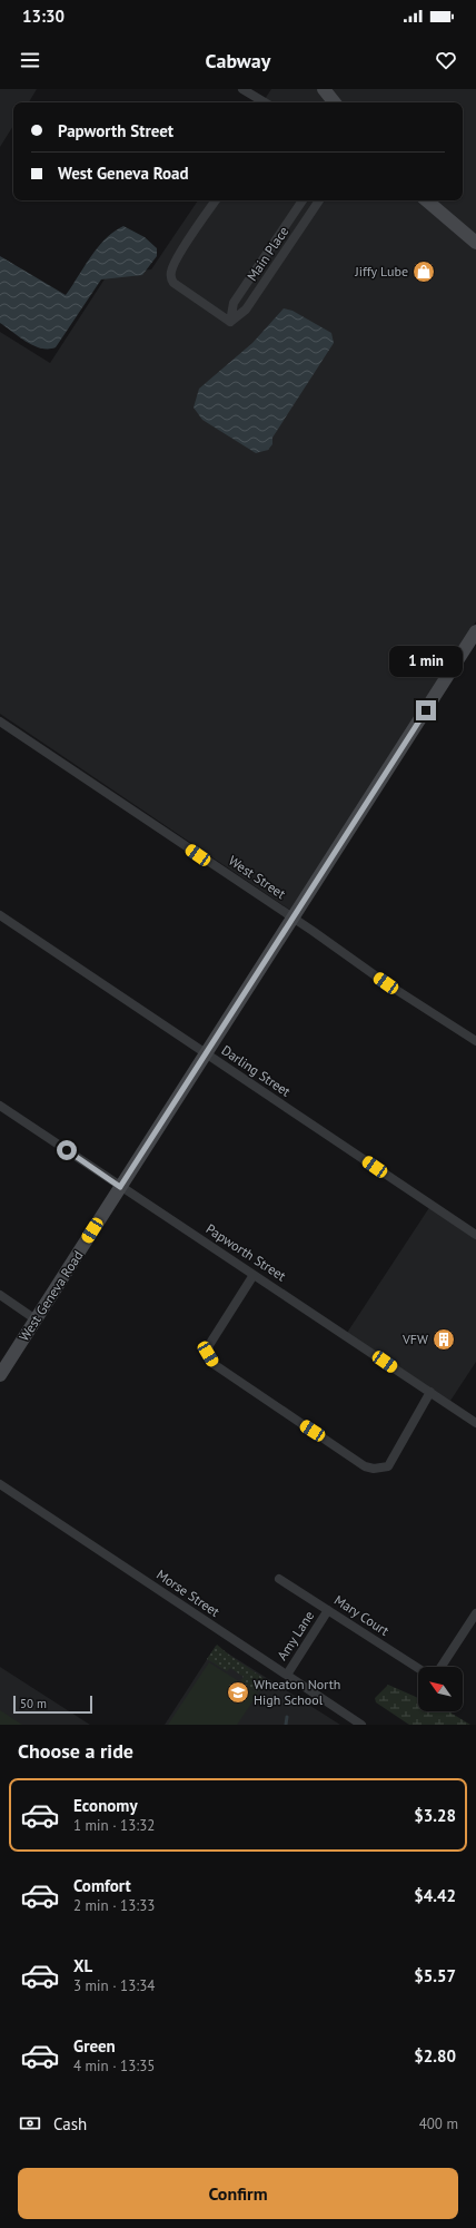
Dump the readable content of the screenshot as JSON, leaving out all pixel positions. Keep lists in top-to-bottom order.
{
  "streets": {
    "main road": ["West Geneva Road"],
    "street": [
      "Main Place",
      "West Street",
      "Darling Street",
      "Papworth Street",
      "Morse Street",
      "Mary Court",
      "Amy Lane"
    ]
  },
  "crossings": [
    ["West Street", "West Geneva Road"],
    ["Darling Street", "West Geneva Road"],
    ["Papworth Street", "West Geneva Road"],
    ["Morse Street", "Amy Lane"],
    ["Mary Court", "Amy Lane"]
  ],
  "places": {
    "shop": ["Jiffy Lube"],
    "building": ["VFW"],
    "school or university": ["Wheaton North High School"]
  },
  "scale_bar": "50 m",
  "north": "top left",
  "page": {
    "status": "13:30",
    "header": "Cabway",
    "banner": ["Papworth Street", "West Geneva Road"],
    "bubble": "1 min",
    "scale": "50 m",
    "heading": "Choose a ride",
    "list": [
      {
        "name": "Economy",
        "note": "1 min · 13:32",
        "value": "$3.28"
      },
      {
        "name": "Comfort",
        "note": "2 min · 13:33",
        "value": "$4.42"
      },
      {
        "name": "XL",
        "note": "3 min · 13:34",
        "value": "$5.57"
      },
      {
        "name": "Green",
        "note": "4 min · 13:35",
        "value": "$2.80"
      }
    ],
    "pay": ["Cash", "400 m"],
    "buttons": "Confirm"
  }
}
